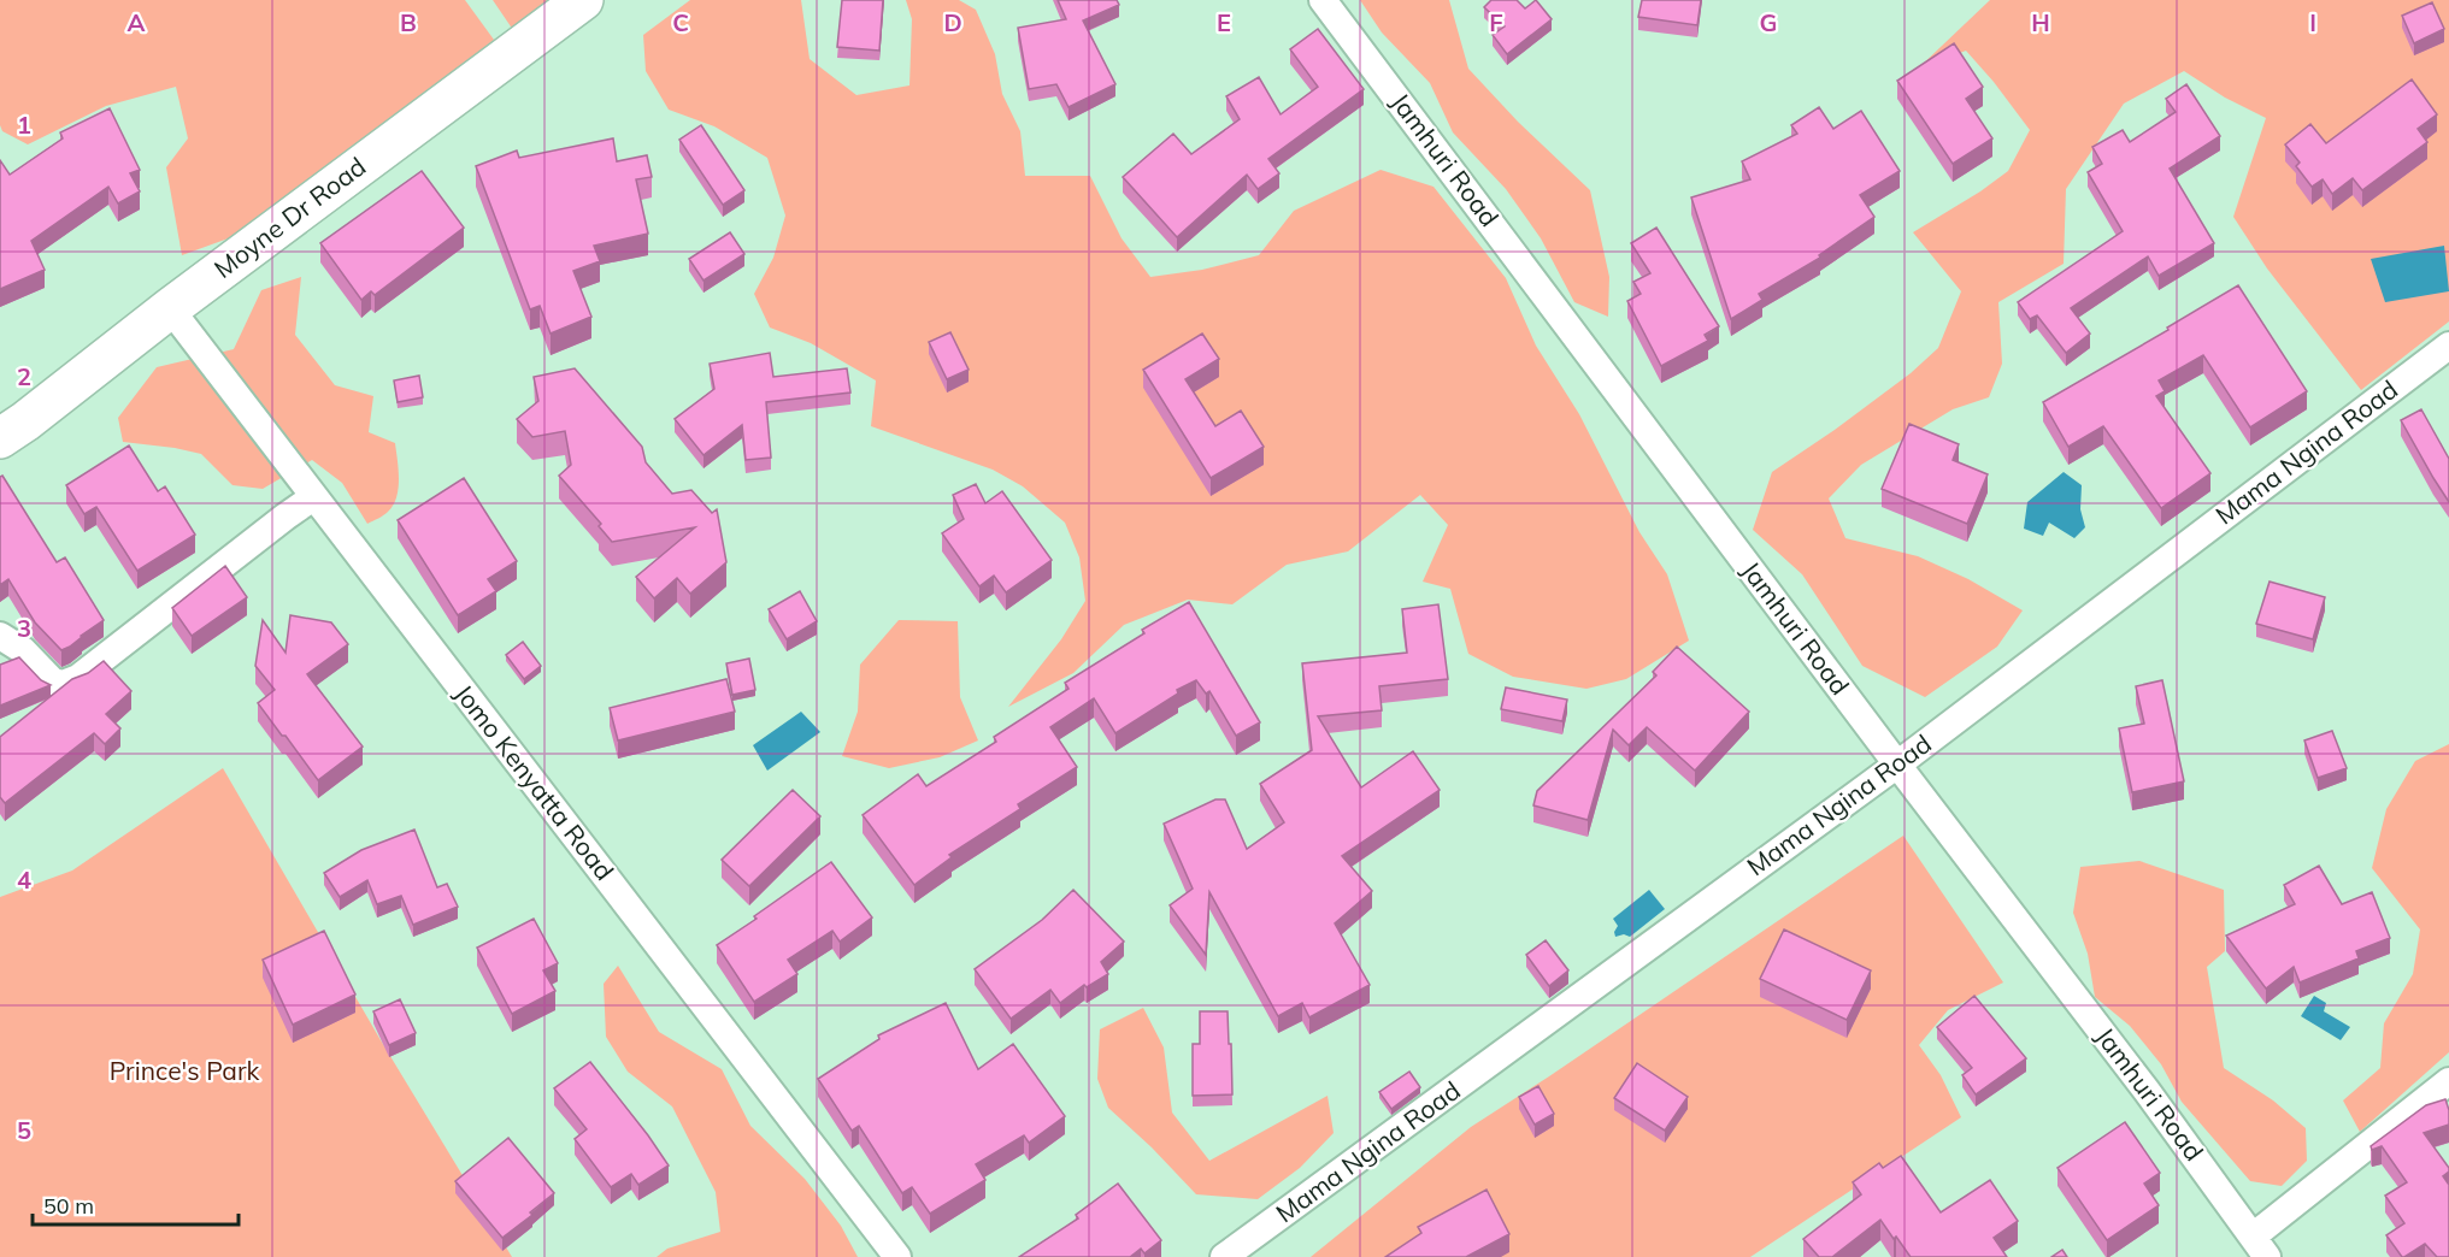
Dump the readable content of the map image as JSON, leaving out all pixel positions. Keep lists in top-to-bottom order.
{
  "streets": {
    "main road": ["Moyne Dr Road"],
    "street": ["Jamhuri Road", "Mama Ngina Road", "Jomo Kenyatta Road"]
  },
  "crossings": [
    ["Jamhuri Road", "Mama Ngina Road"],
    ["Moyne Dr Road", "Jomo Kenyatta Road"]
  ],
  "parks": ["Prince's Park"],
  "scale_bar": "50 m",
  "grid": {
    "columns": [
      "A",
      "B",
      "C",
      "D",
      "E",
      "F",
      "G",
      "H",
      "I"
    ],
    "rows": [
      "1",
      "2",
      "3",
      "4",
      "5"
    ]
  }
}
